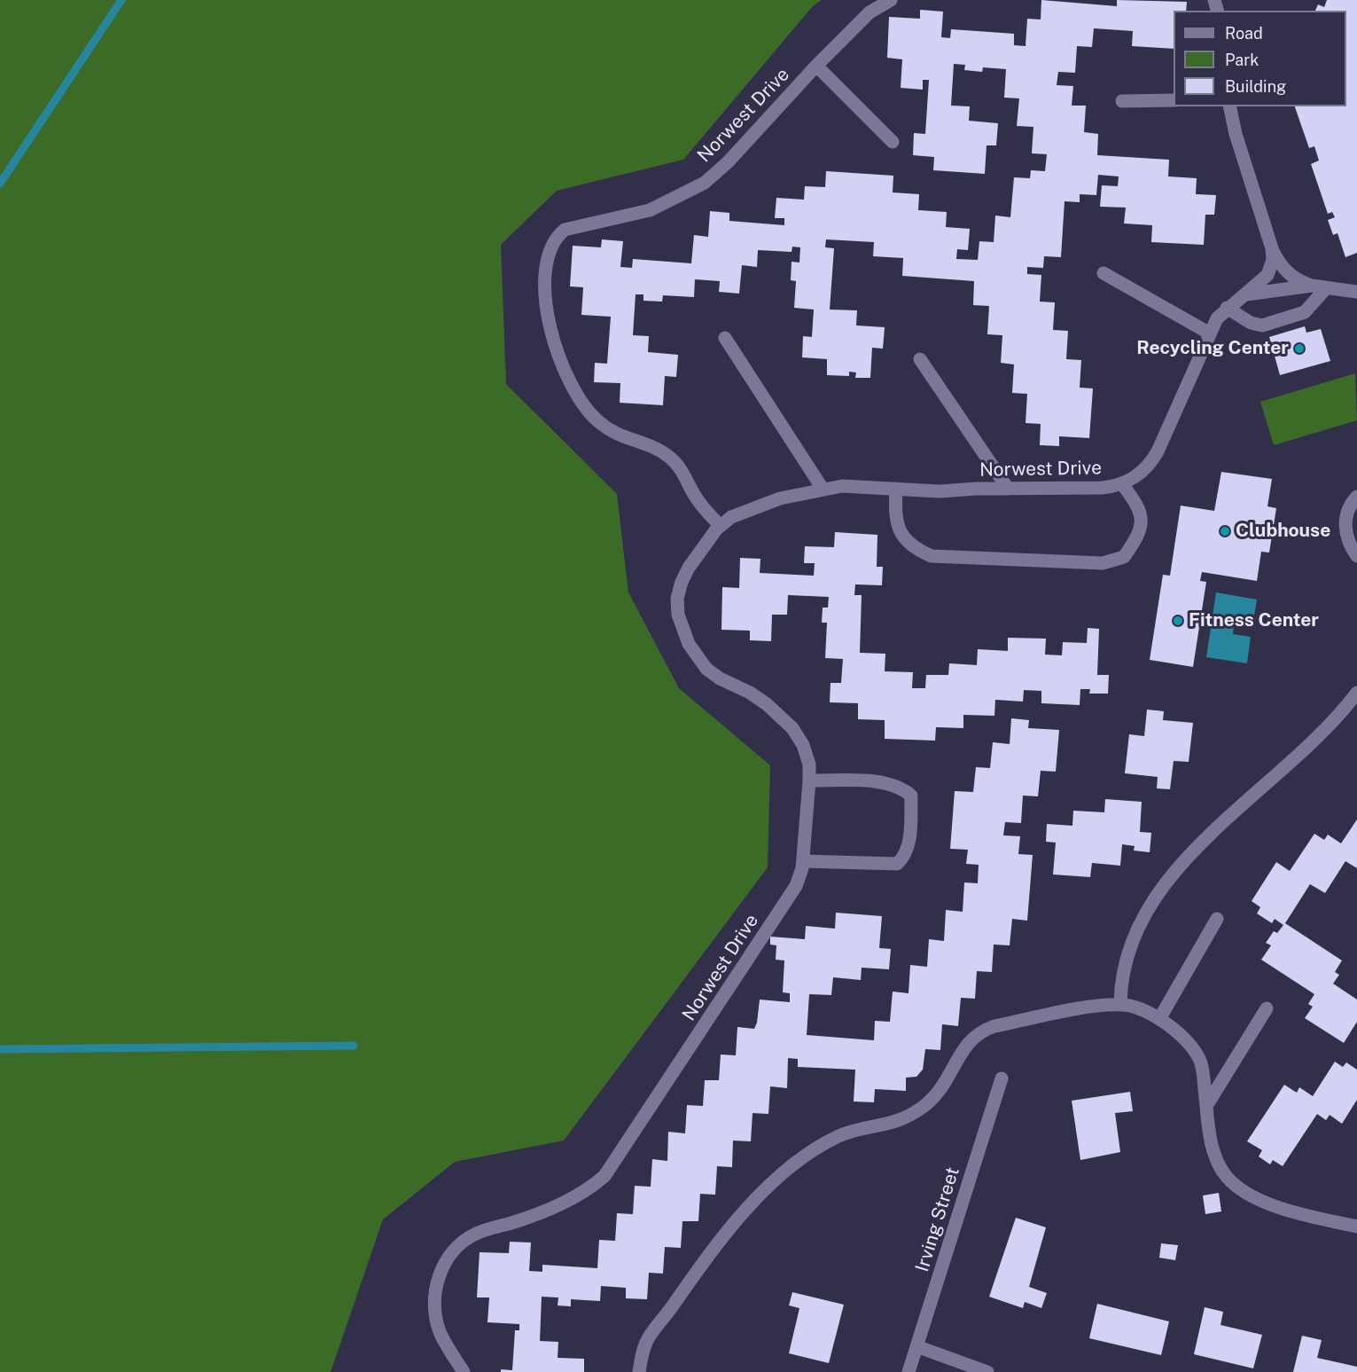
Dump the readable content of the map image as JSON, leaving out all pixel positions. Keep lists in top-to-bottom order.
{
  "streets": {
    "street": ["Norwest Drive", "Irving Street"]
  },
  "places": ["Recycling Center", "Clubhouse", "Fitness Center"],
  "legend": ["Road", "Park", "Building"]
}
